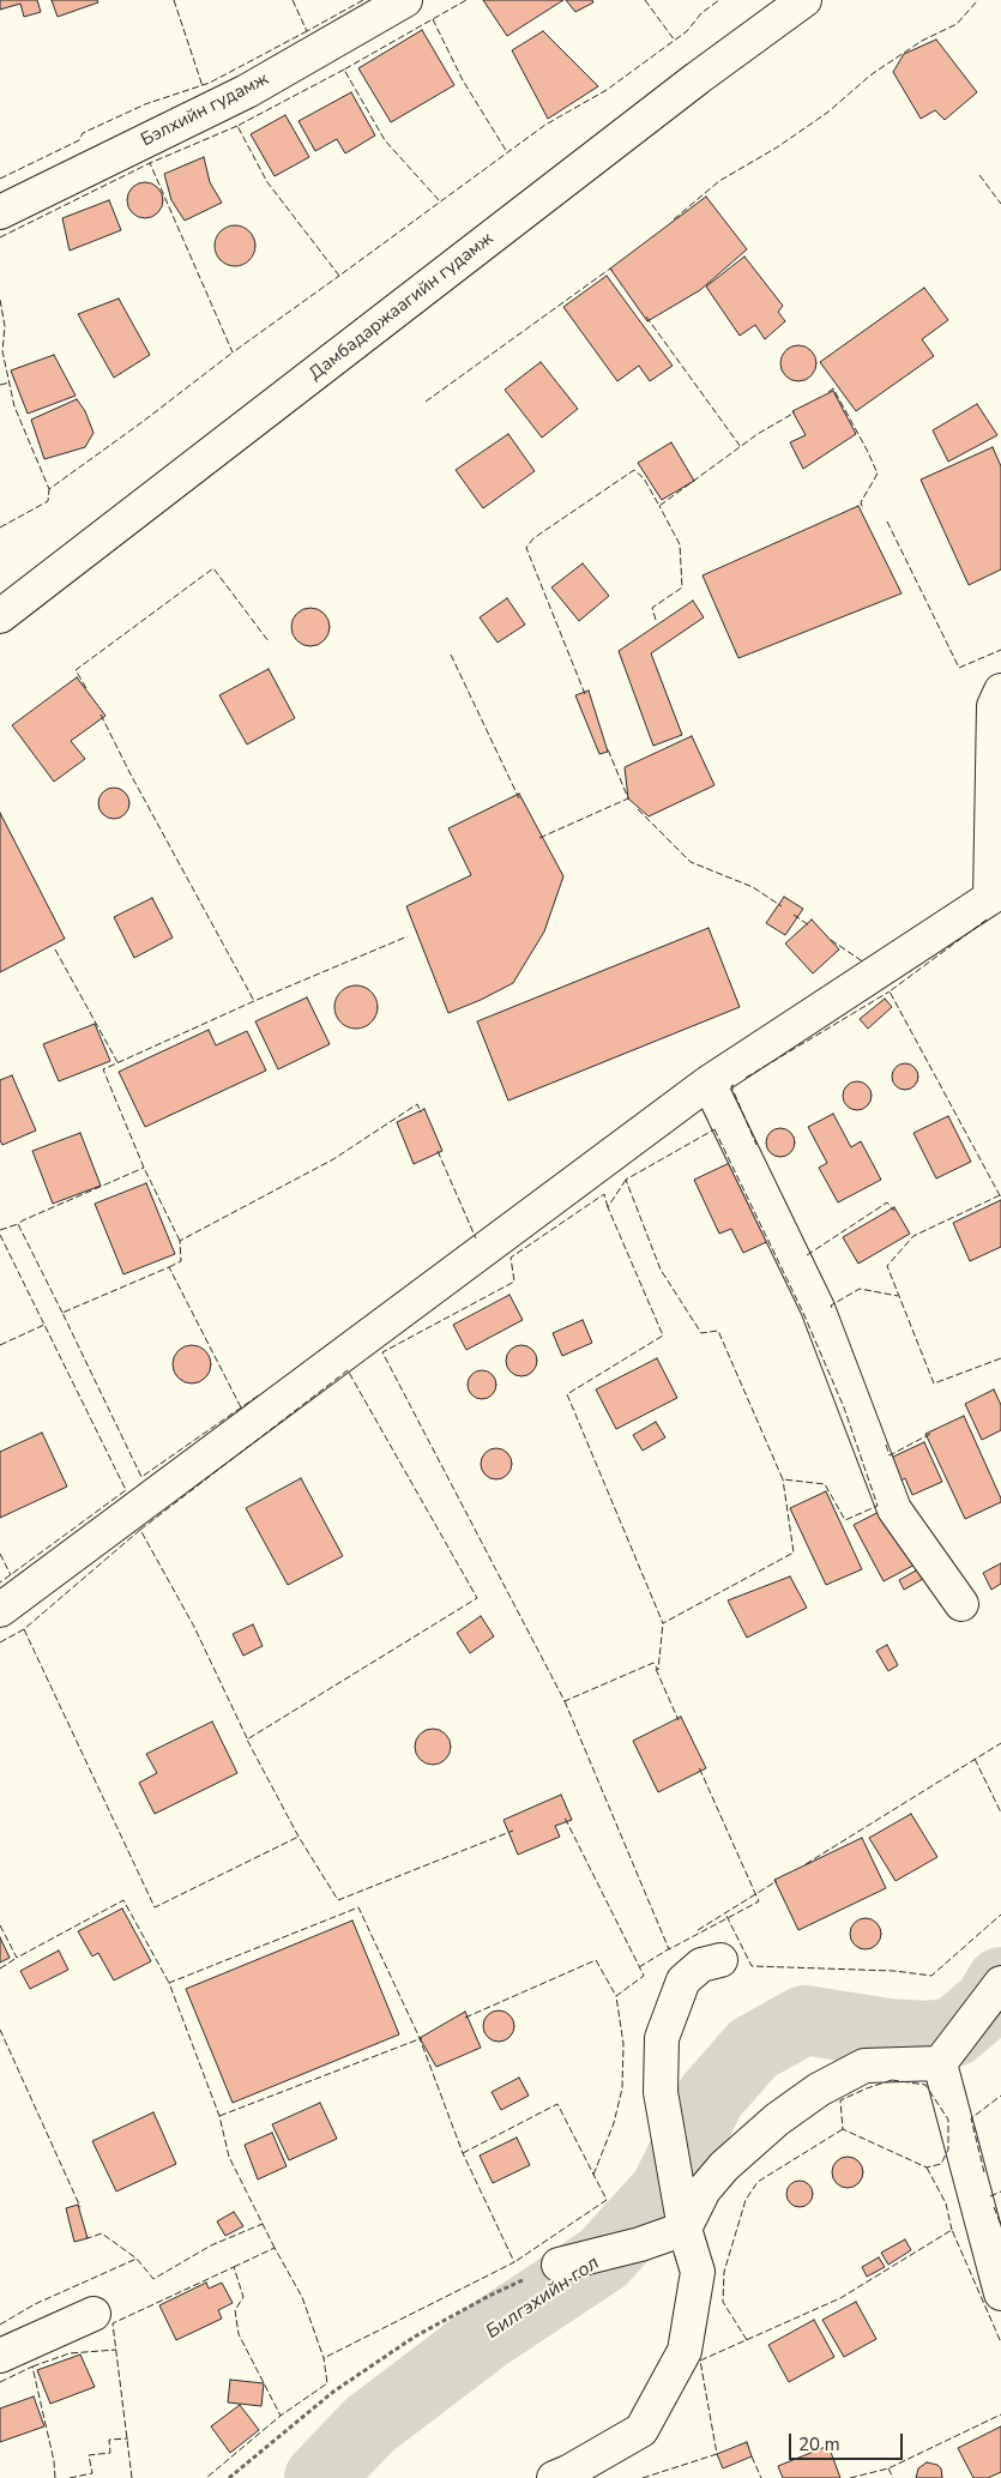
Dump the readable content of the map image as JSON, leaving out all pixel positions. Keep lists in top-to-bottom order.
{
  "streets": {
    "street": ["Бэлхийн гудамж", "Дамбадаржаагийн гудамж"]
  },
  "water": ["Билгэхийн гол"],
  "scale_bar": "20 m"
}
